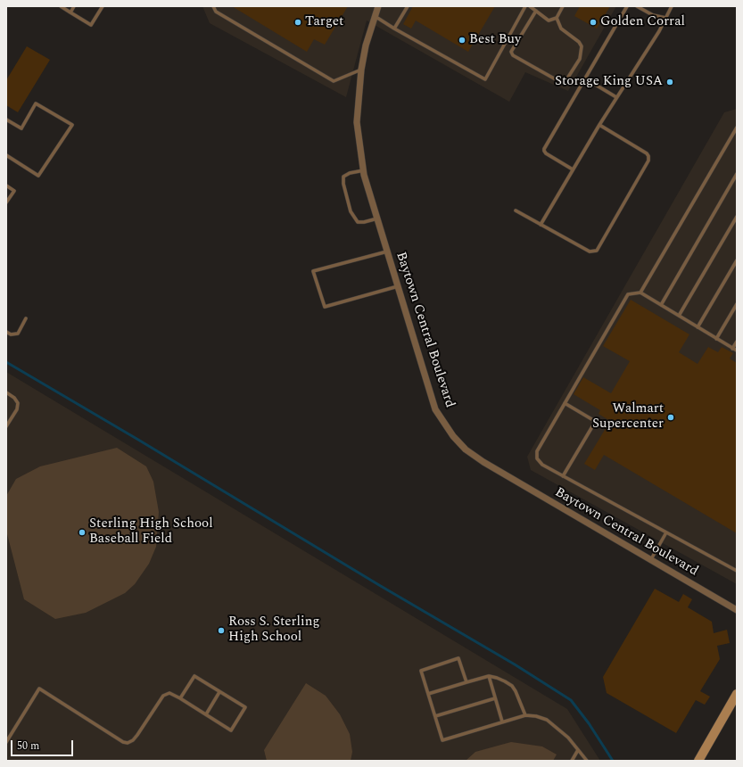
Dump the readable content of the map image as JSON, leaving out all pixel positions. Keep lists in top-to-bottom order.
{
  "streets": {
    "street": ["Baytown Central Boulevard"]
  },
  "places": [
    "Target",
    "Golden Corral",
    "Best Buy",
    "Storage King USA",
    "Walmart Supercenter",
    "Sterling High School Baseball Field",
    "Ross S. Sterling High School"
  ],
  "scale_bar": "50 m"
}
